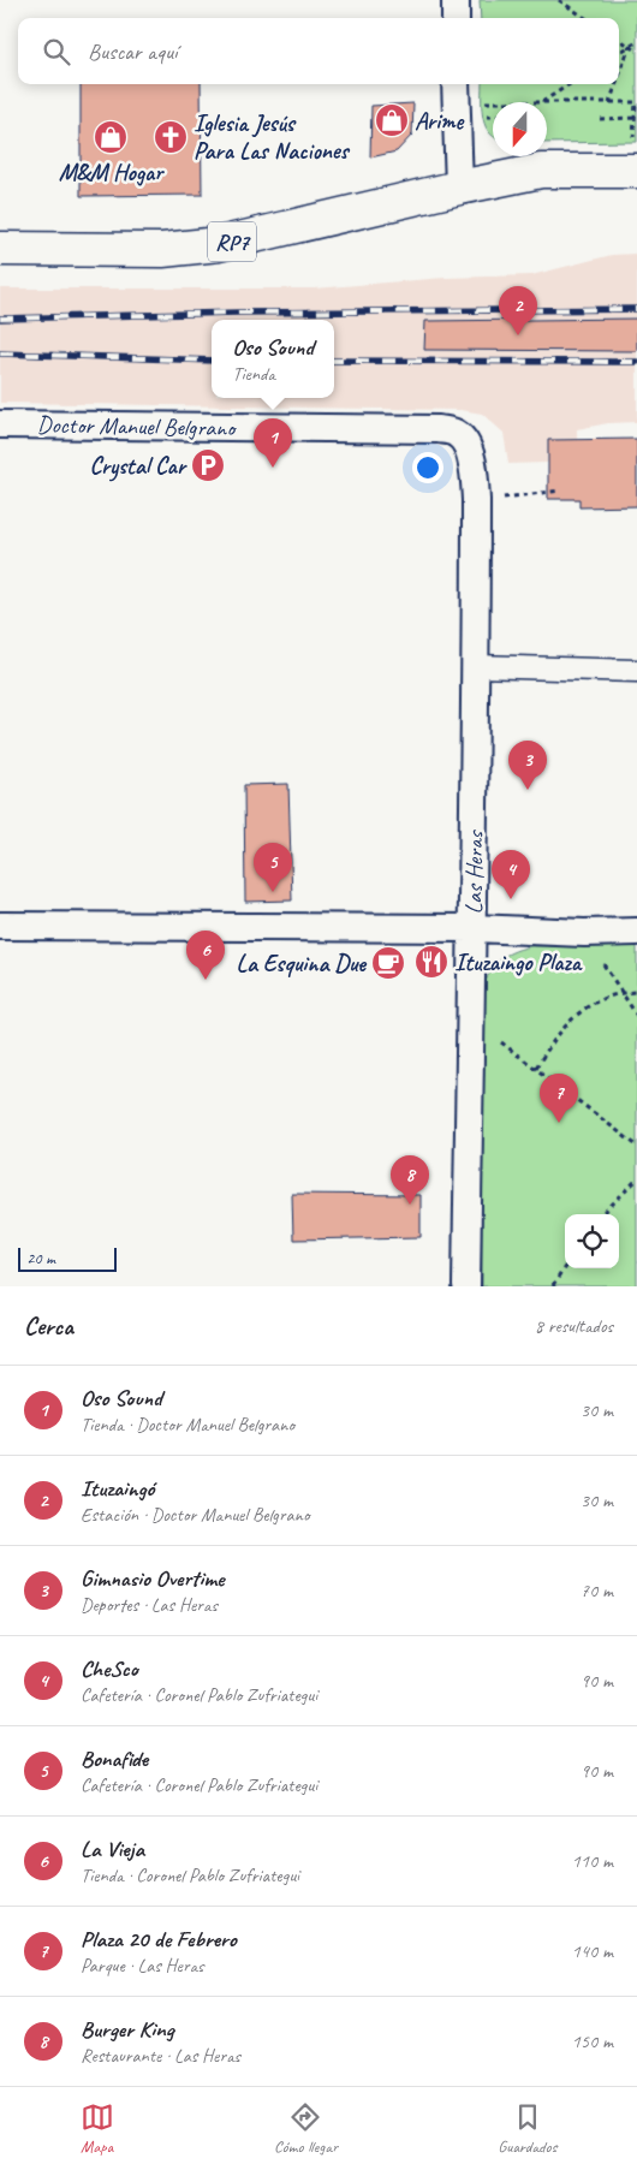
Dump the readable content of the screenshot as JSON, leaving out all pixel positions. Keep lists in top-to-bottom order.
{
  "streets": {
    "main road": ["RP7"],
    "street": ["Doctor Manuel Belgrano", "Las Heras"]
  },
  "crossings": [
    ["Doctor Manuel Belgrano", "Las Heras"]
  ],
  "places": {
    "shop": ["Arime", "M&M Hogar"],
    "church": ["Iglesia Jesús Para Las Naciones"],
    "parking": ["Crystal Car"],
    "restaurant": ["Ituzaingo Plaza"],
    "cafe": ["La Esquina Due"]
  },
  "scale_bar": "20 m",
  "north": "bottom",
  "page": {
    "search": "Buscar aquí",
    "pins": [
      "2",
      "1",
      "3",
      "5",
      "4",
      "6",
      "7",
      "8"
    ],
    "popup": ["Oso Sound", "Tienda"],
    "scale": "20 m",
    "heading": ["Cerca", "8 resultados"],
    "list": [
      {
        "mark": "1",
        "name": "Oso Sound",
        "note": "Tienda · Doctor Manuel Belgrano",
        "value": "30 m"
      },
      {
        "mark": "2",
        "name": "Ituzaingó",
        "note": "Estación · Doctor Manuel Belgrano",
        "value": "30 m"
      },
      {
        "mark": "3",
        "name": "Gimnasio Overtime",
        "note": "Deportes · Las Heras",
        "value": "70 m"
      },
      {
        "mark": "4",
        "name": "CheSco",
        "note": "Cafetería · Coronel Pablo Zufriategui",
        "value": "90 m"
      },
      {
        "mark": "5",
        "name": "Bonafide",
        "note": "Cafetería · Coronel Pablo Zufriategui",
        "value": "90 m"
      },
      {
        "mark": "6",
        "name": "La Vieja",
        "note": "Tienda · Coronel Pablo Zufriategui",
        "value": "110 m"
      },
      {
        "mark": "7",
        "name": "Plaza 20 de Febrero",
        "note": "Parque · Las Heras",
        "value": "140 m"
      },
      {
        "mark": "8",
        "name": "Burger King",
        "note": "Restaurante · Las Heras",
        "value": "150 m"
      }
    ],
    "nav": ["Mapa", "Cómo llegar", "Guardados"]
  }
}
